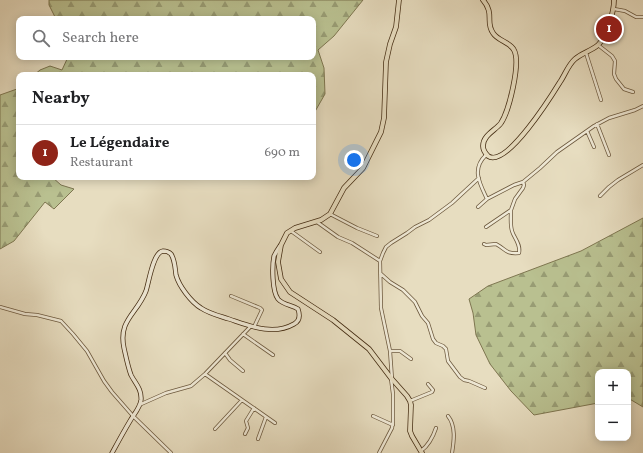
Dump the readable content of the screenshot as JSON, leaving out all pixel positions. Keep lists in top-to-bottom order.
{
  "page": {
    "pins": "1",
    "search": "Search here",
    "heading": "Nearby",
    "list": [
      {
        "mark": "1",
        "name": "Le Légendaire",
        "note": "Restaurant",
        "value": "690 m"
      }
    ],
    "map_buttons": ["+", "−"]
  }
}
